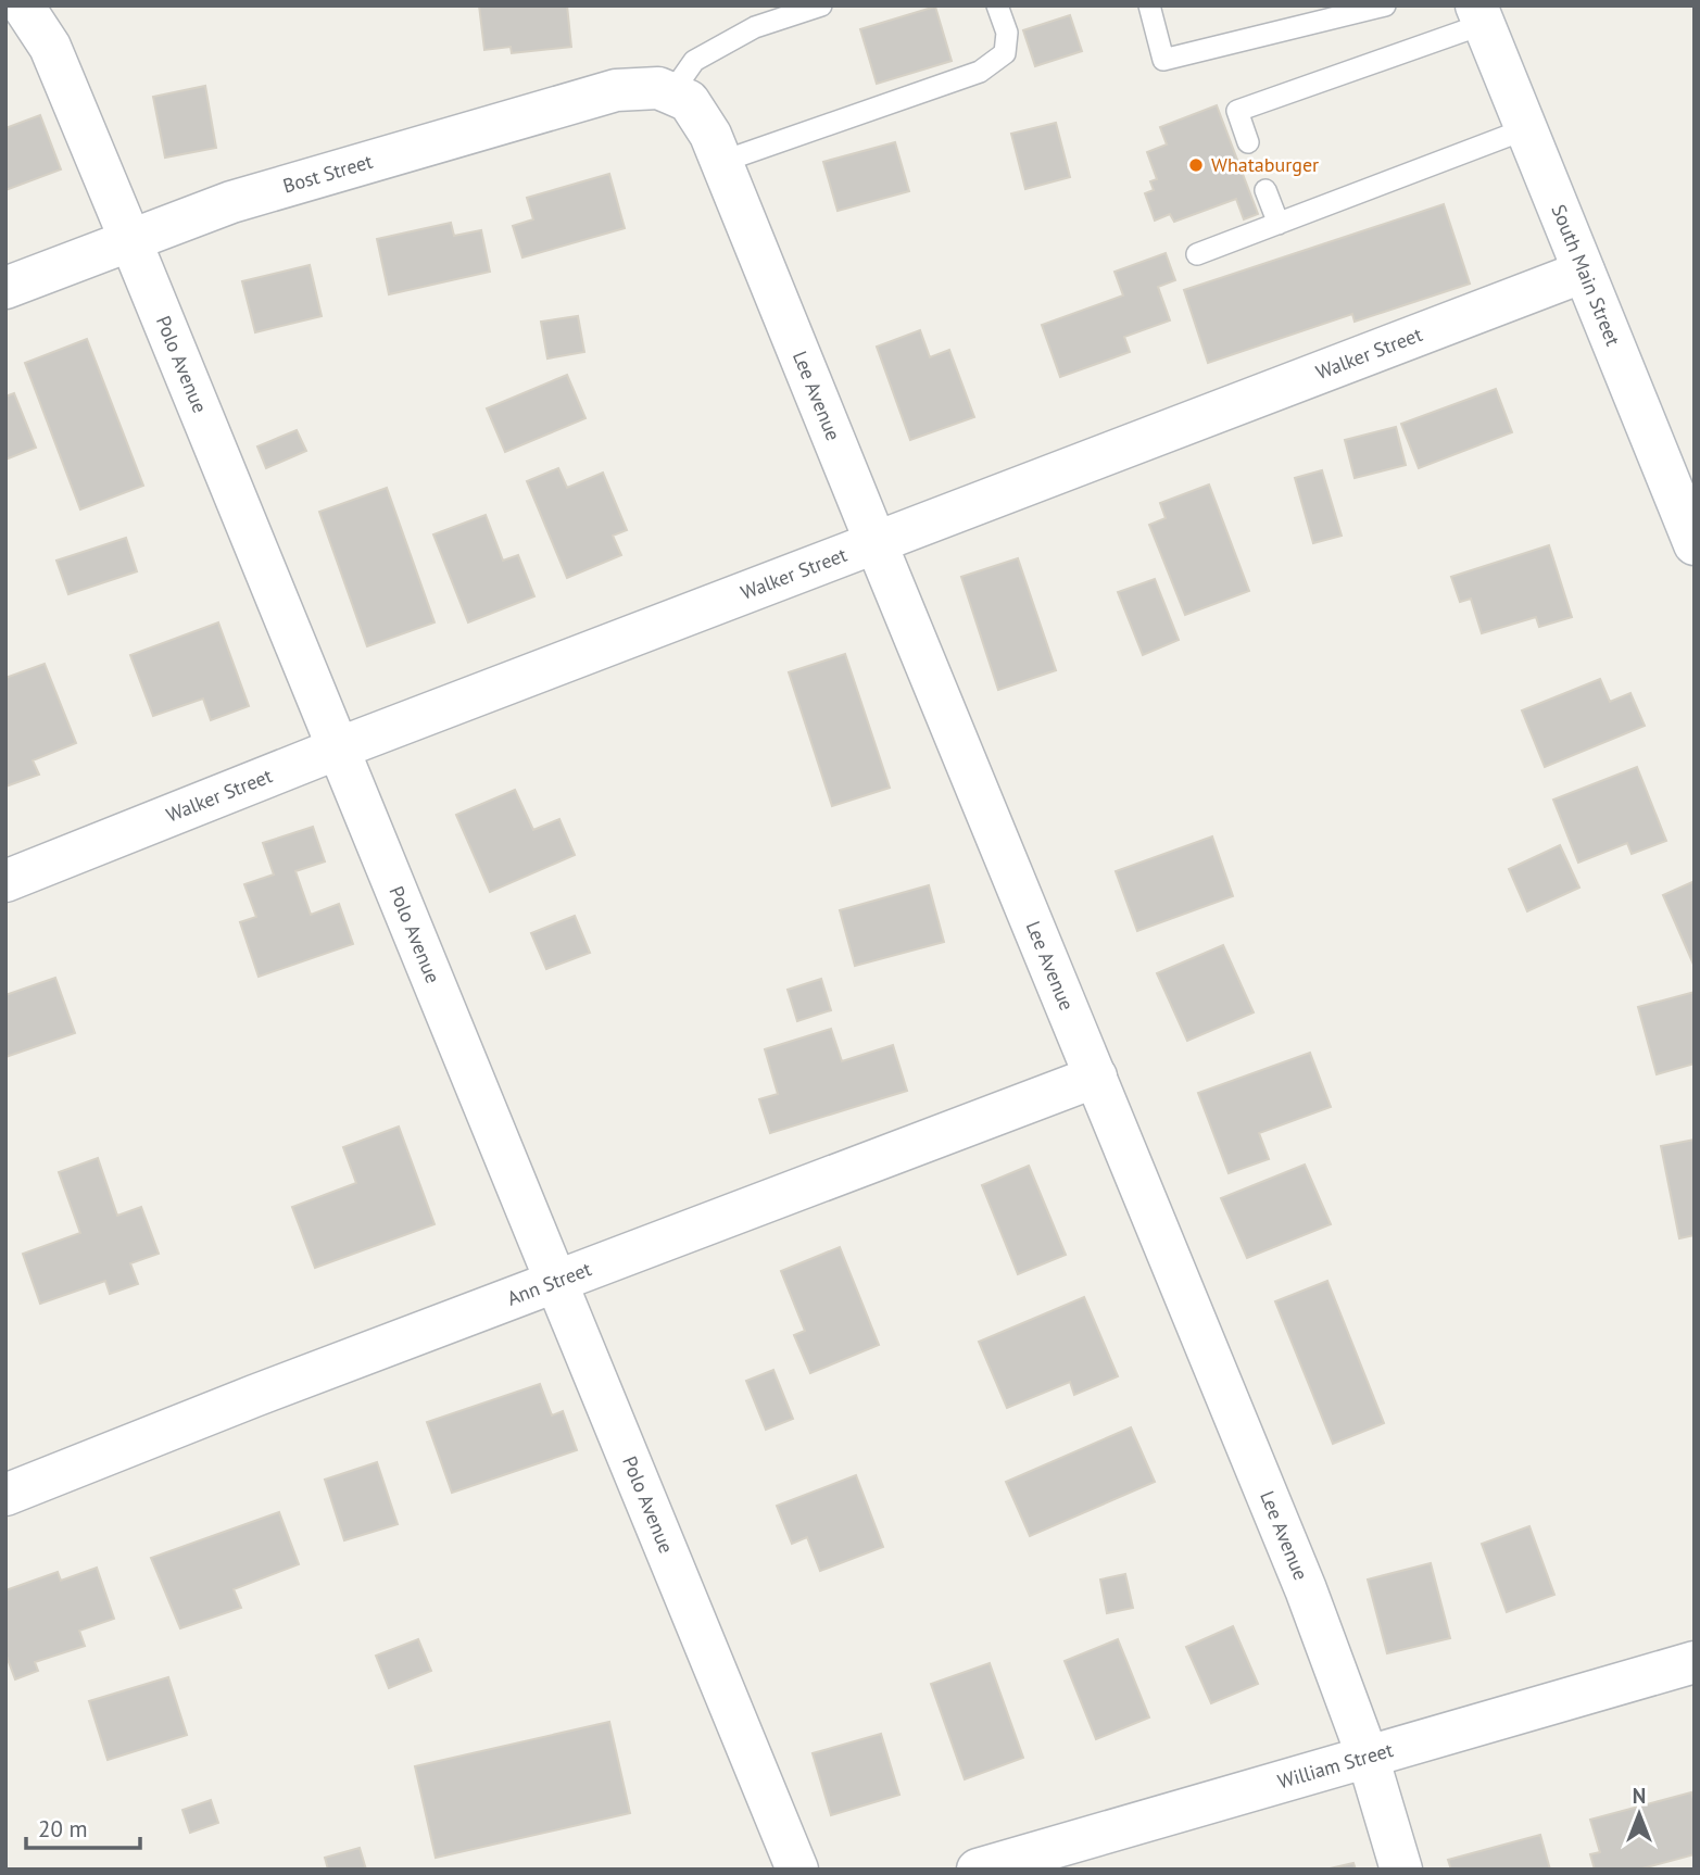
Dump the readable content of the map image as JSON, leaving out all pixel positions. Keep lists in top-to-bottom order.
{
  "streets": {
    "street": [
      "Bost Street",
      "South Main Street",
      "Walker Street",
      "Polo Avenue",
      "Lee Avenue",
      "Ann Street",
      "William Street"
    ]
  },
  "crossings": [
    ["Bost Street", "Polo Avenue"],
    ["Bost Street", "Lee Avenue"],
    ["South Main Street", "Walker Street"],
    ["Walker Street", "Polo Avenue"],
    ["Walker Street", "Lee Avenue"],
    ["Polo Avenue", "Ann Street"],
    ["Lee Avenue", "Ann Street"],
    ["Lee Avenue", "William Street"]
  ],
  "places": ["Whataburger"],
  "scale_bar": "20 m",
  "north": "top"
}
